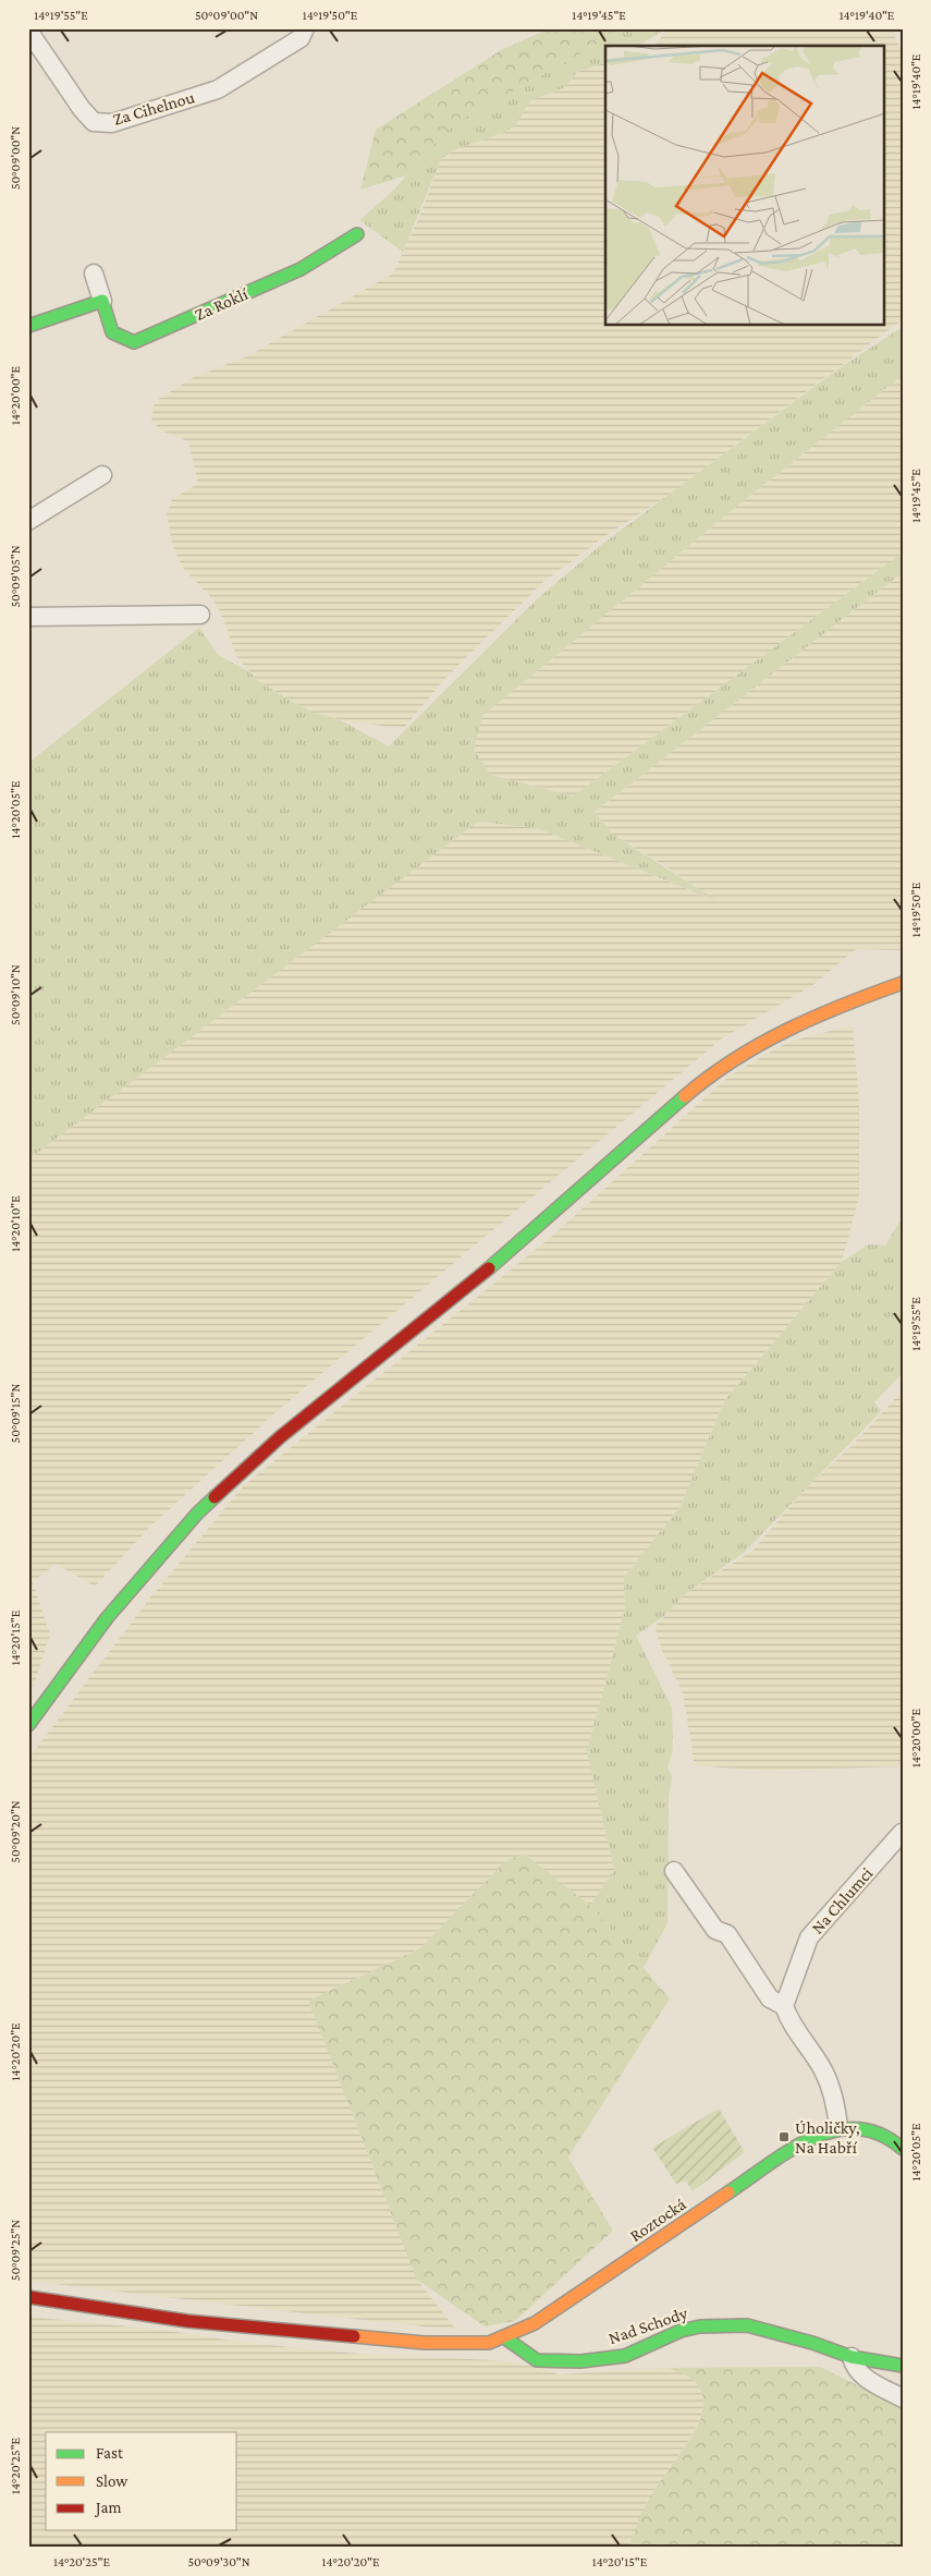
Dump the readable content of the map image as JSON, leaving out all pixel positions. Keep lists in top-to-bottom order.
{
  "streets": {
    "street": [
      "Za Cihelnou",
      "Za Roklí",
      "Na Chlumci",
      "Roztocká",
      "Nad Schody"
    ]
  },
  "crossings": [
    ["Roztocká", "Nad Schody"]
  ],
  "places": {
    "transit": ["Úholičky, Na Habří"]
  },
  "legend": ["Fast", "Slow", "Jam"],
  "coordinates": [
    "14°19'55\"E",
    "50°09'00\"N",
    "14°19'50\"E",
    "14°19'45\"E",
    "14°19'40\"E",
    "14°20'00\"E",
    "50°09'05\"N",
    "14°20'05\"E",
    "50°09'10\"N",
    "14°20'10\"E",
    "50°09'15\"N",
    "14°20'15\"E",
    "50°09'20\"N",
    "14°20'20\"E",
    "50°09'25\"N",
    "14°20'25\"E",
    "50°09'30\"N"
  ]
}
